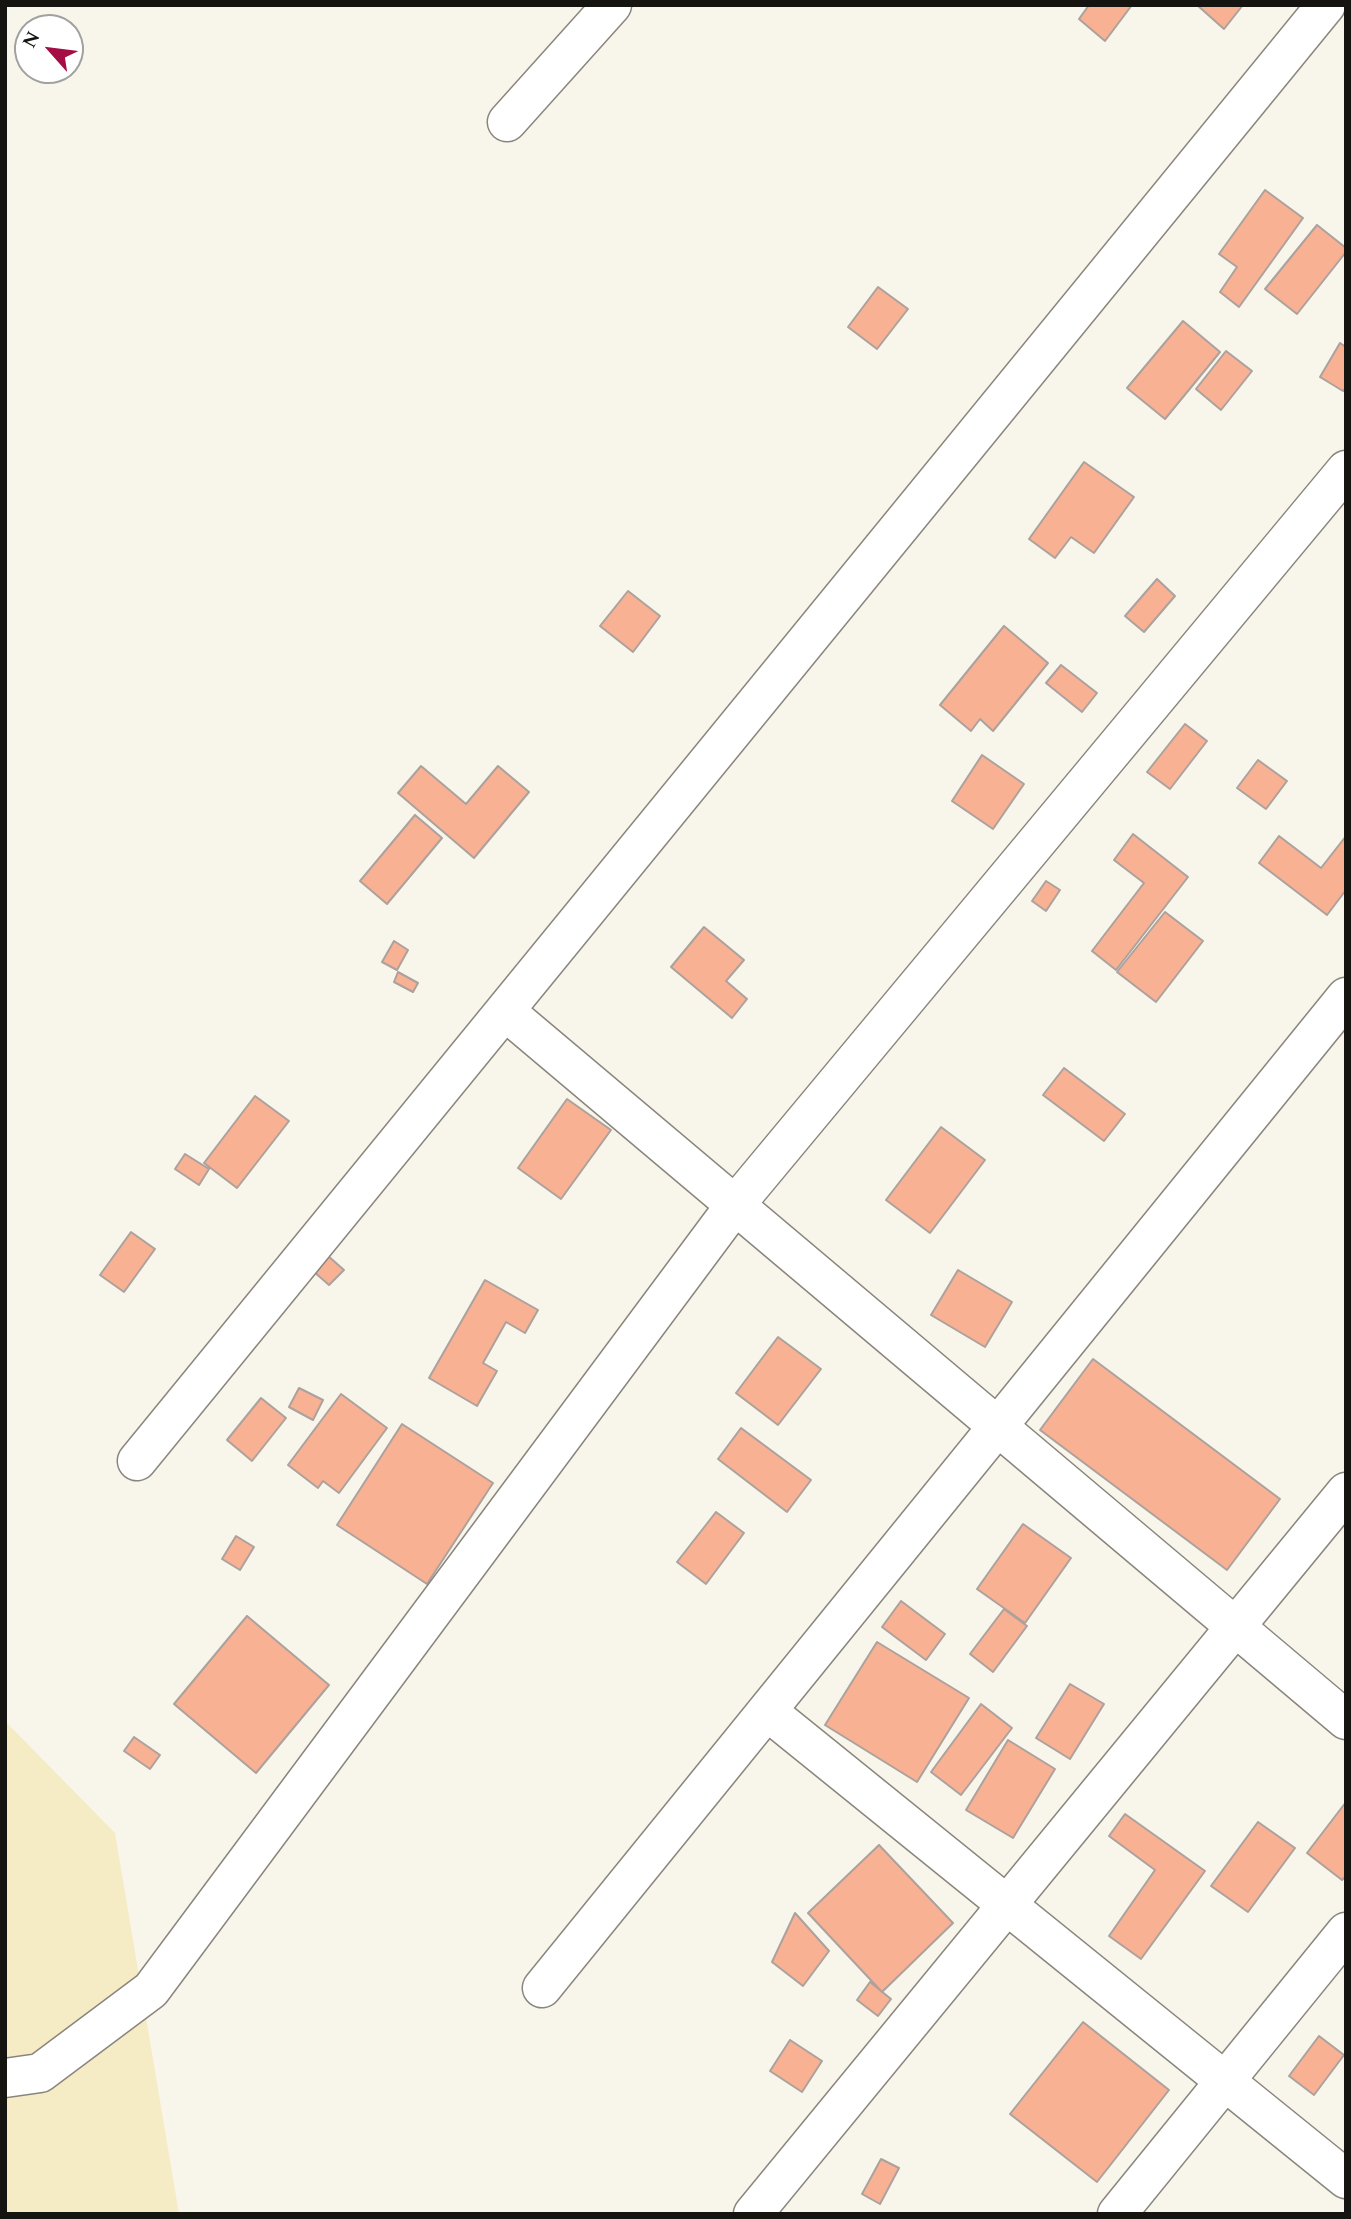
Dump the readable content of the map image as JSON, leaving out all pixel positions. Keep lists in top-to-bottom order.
{
  "north": "top left"
}
